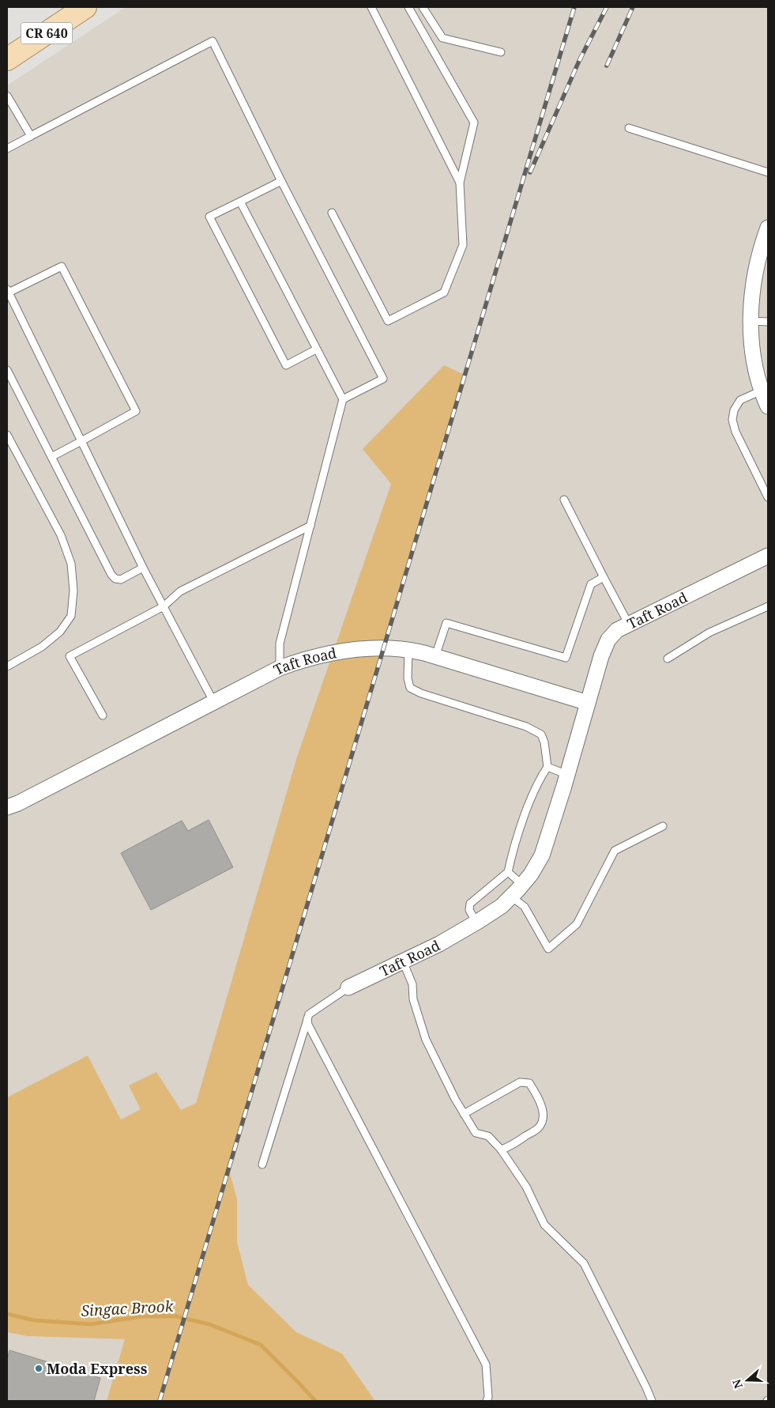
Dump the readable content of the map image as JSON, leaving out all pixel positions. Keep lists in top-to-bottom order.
{
  "streets": {
    "main road": ["CR 640"],
    "street": ["Taft Road"]
  },
  "water": ["Singac Brook"],
  "places": ["Moda Express"],
  "north": "left"
}
